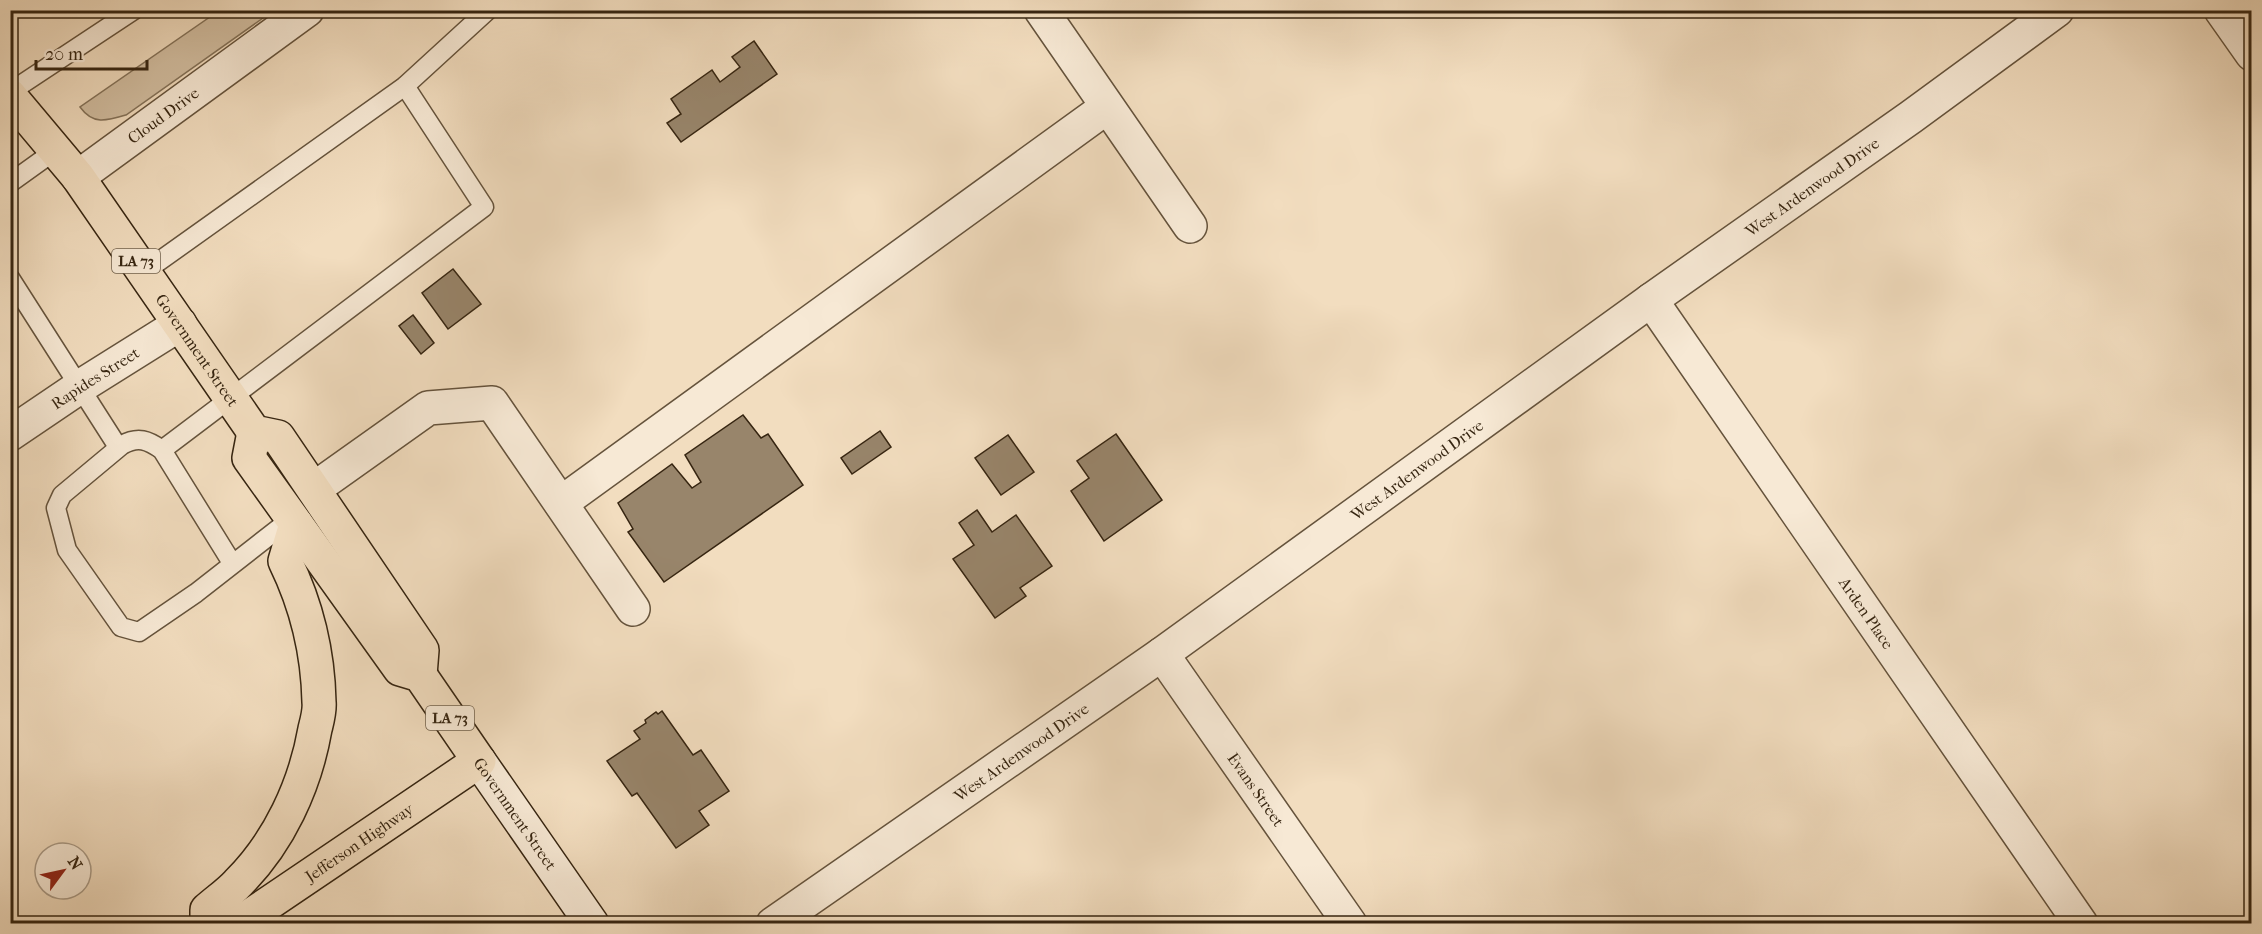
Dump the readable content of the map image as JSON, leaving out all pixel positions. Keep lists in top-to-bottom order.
{
  "streets": {
    "main road": ["LA 73", "Government Street", "Jefferson Highway"],
    "street": [
      "Cloud Drive",
      "West Ardenwood Drive",
      "Rapides Street",
      "Arden Place",
      "Evans Street"
    ]
  },
  "crossings": [
    ["Cloud Drive", "Government Street"],
    ["West Ardenwood Drive", "Arden Place"],
    ["West Ardenwood Drive", "Evans Street"],
    ["Government Street", "Rapides Street"],
    ["Government Street", "Jefferson Highway"]
  ],
  "scale_bar": "20 m",
  "north": "top right"
}
